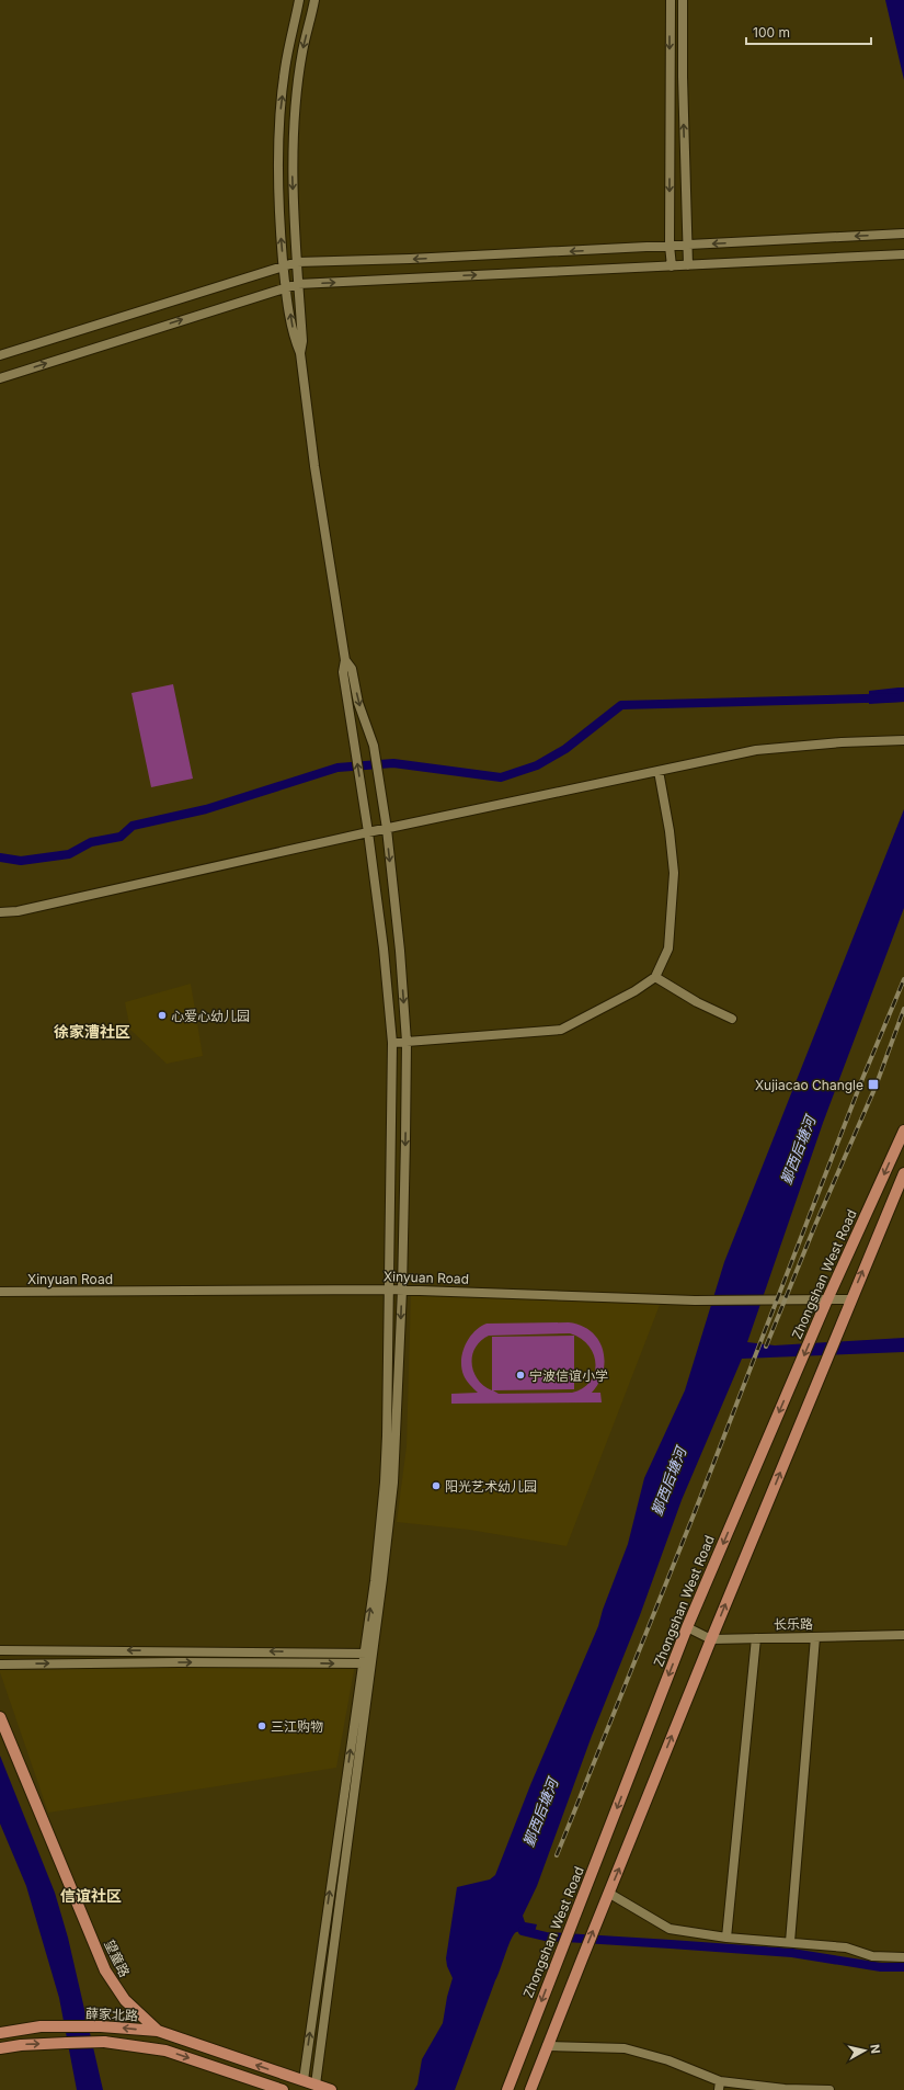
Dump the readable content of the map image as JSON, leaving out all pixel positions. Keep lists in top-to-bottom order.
{
  "streets": {
    "main road": ["Zhongshan West Road", "望童路", "薛家北路"],
    "street": ["Xinyuan Road", "长乐路"]
  },
  "crossings": [
    ["Zhongshan West Road", "Xinyuan Road"],
    ["Zhongshan West Road", "长乐路"],
    ["望童路", "薛家北路"]
  ],
  "districts": ["徐家漕社区", "信谊社区"],
  "water": ["鄞西后塘河"],
  "places": {
    "other": [
      "心爱心幼儿园",
      "宁波信谊小学",
      "阳光艺术幼儿园",
      "三江购物"
    ],
    "transit": ["Xujiacao Changle"]
  },
  "scale_bar": "100 m",
  "north": "right"
}
